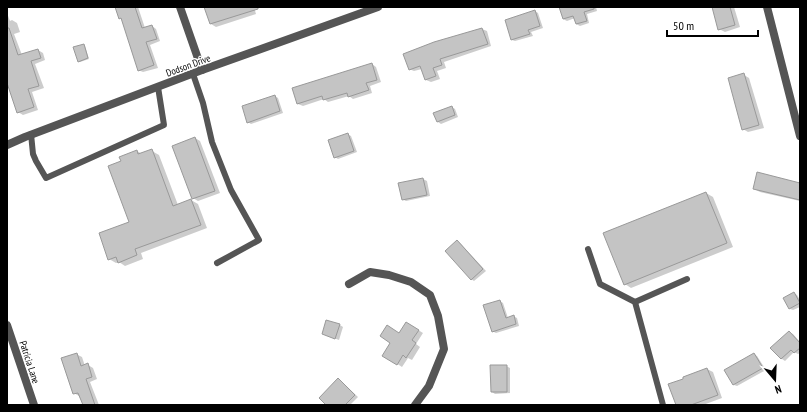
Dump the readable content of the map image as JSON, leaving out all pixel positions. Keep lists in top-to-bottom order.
{
  "streets": {
    "street": ["Dodson Drive", "Patricia Lane"]
  },
  "scale_bar": "50 m",
  "north": "bottom"
}
